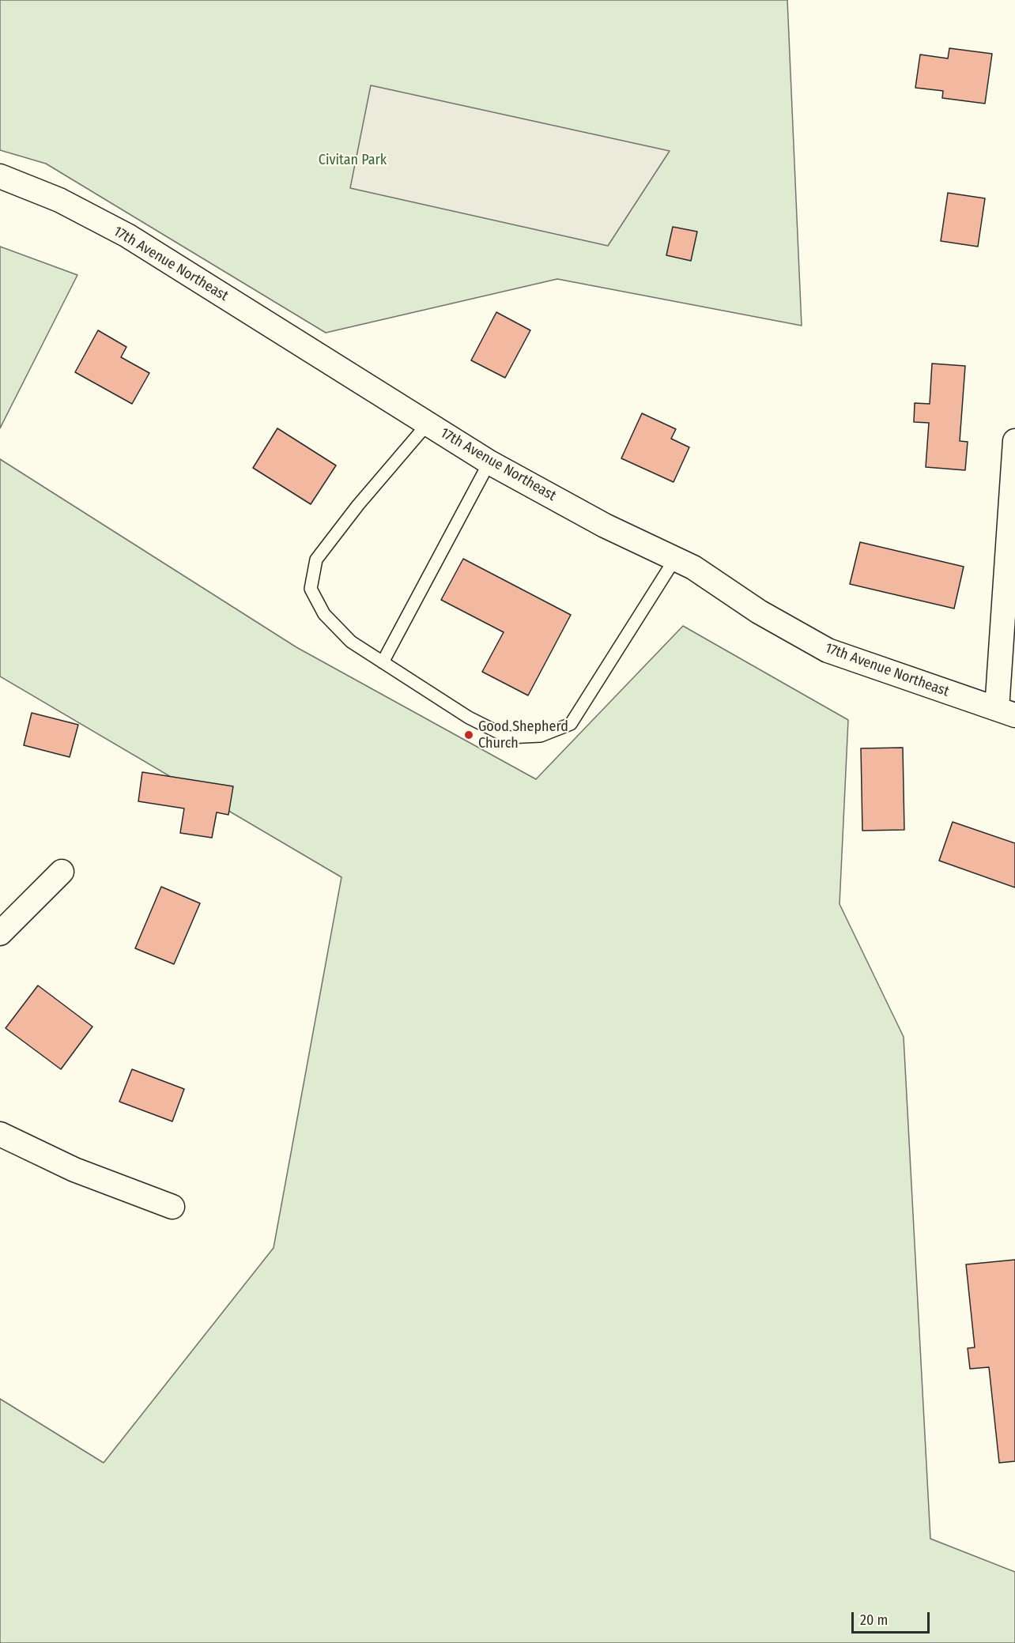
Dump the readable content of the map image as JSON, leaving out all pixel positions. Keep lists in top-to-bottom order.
{
  "streets": {
    "street": ["17th Avenue Northeast"]
  },
  "parks": ["Civitan Park"],
  "places": ["Good Shepherd Church"],
  "scale_bar": "20 m"
}
